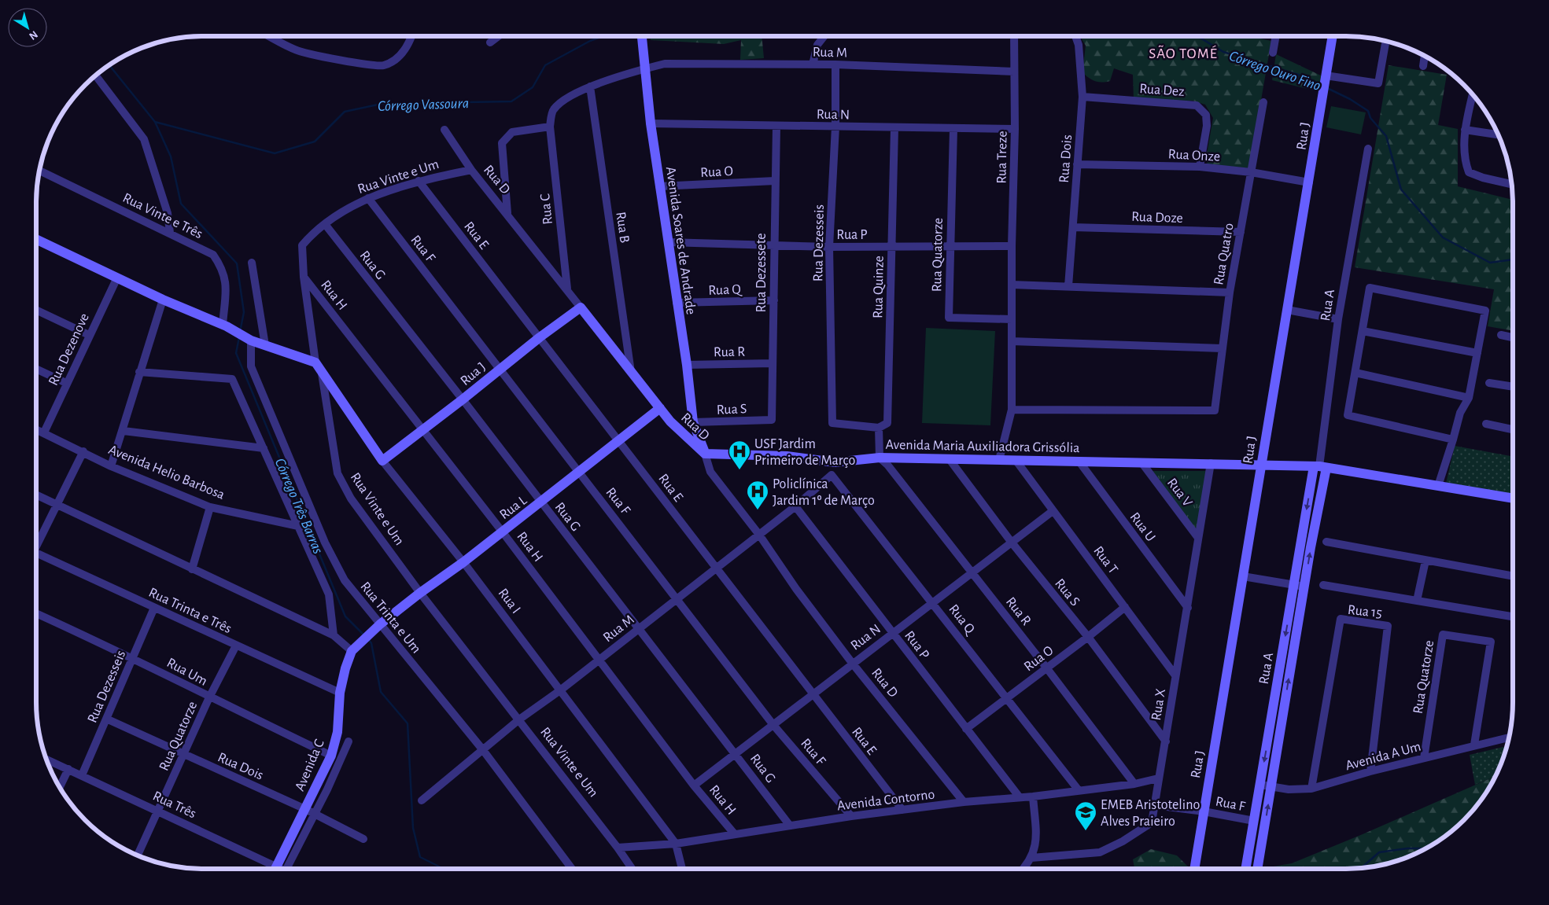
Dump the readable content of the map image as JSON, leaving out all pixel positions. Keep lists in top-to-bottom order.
{
  "streets": {
    "street": [
      "Rua M",
      "Rua Dez",
      "Rua N",
      "Rua J",
      "Rua Onze",
      "Rua Treze",
      "Rua Dois",
      "Rua O",
      "Rua Vinte e Um",
      "Rua D",
      "Rua C",
      "Rua Vinte e Três",
      "Rua Doze",
      "Rua B",
      "Rua P",
      "Rua E",
      "Avenida Soares de Andrade",
      "Rua Dezesseis",
      "Rua F",
      "Rua Quatro",
      "Rua Quatorze",
      "Rua G",
      "Rua Dezessete",
      "Rua Quinze",
      "Rua Q",
      "Rua H",
      "Rua A",
      "Rua Dezenove",
      "Rua R",
      "Rua S",
      "Avenida Maria Auxiliadora Grissólia",
      "Avenida Helio Barbosa",
      "Rua V",
      "Rua L",
      "Rua U",
      "Rua T",
      "Rua I",
      "Rua Trinta e Três",
      "Rua 15",
      "Rua Trinta e Um",
      "Rua Um",
      "Rua X",
      "Avenida A Um",
      "Avenida C",
      "Avenida Contorno",
      "Rua Três"
    ]
  },
  "crossings": [
    ["Rua M", "Rua Treze"],
    ["Rua M", "Rua Vinte e Um"],
    ["Rua M", "Rua D"],
    ["Rua M", "Rua P"],
    ["Rua M", "Rua E"],
    ["Rua M", "Avenida Soares de Andrade"],
    ["Rua M", "Rua Dezesseis"],
    ["Rua M", "Rua F"],
    ["Rua M", "Rua G"],
    ["Rua M", "Rua Q"],
    ["Rua M", "Rua H"],
    ["Rua M", "Rua I"],
    ["Rua M", "Rua Trinta e Um"],
    ["Rua Dez", "Rua Onze"],
    ["Rua Dez", "Rua Dois"],
    ["Rua N", "Rua Treze"],
    ["Rua N", "Rua D"],
    ["Rua N", "Rua P"],
    ["Rua N", "Rua E"],
    ["Rua N", "Avenida Soares de Andrade"],
    ["Rua N", "Rua Dezesseis"],
    ["Rua N", "Rua F"],
    ["Rua N", "Rua Quatorze"],
    ["Rua N", "Rua G"],
    ["Rua N", "Rua Dezessete"],
    ["Rua N", "Rua Quinze"],
    ["Rua N", "Rua Q"],
    ["Rua N", "Rua H"],
    ["Rua N", "Rua R"],
    ["Rua N", "Rua S"],
    ["Rua N", "Rua T"],
    ["Rua J", "Rua Onze"],
    ["Rua J", "Rua D"],
    ["Rua J", "Rua E"],
    ["Rua J", "Rua F"],
    ["Rua J", "Rua G"],
    ["Rua J", "Rua H"],
    ["Rua J", "Avenida Maria Auxiliadora Grissólia"],
    ["Rua J", "Rua I"],
    ["Rua Onze", "Rua Dois"],
    ["Rua Onze", "Rua Quatro"],
    ["Rua Treze", "Rua P"],
    ["Rua Treze", "Rua Quatro"],
    ["Rua Treze", "Rua Quatorze"],
    ["Rua Treze", "Avenida Maria Auxiliadora Grissólia"],
    ["Rua Dois", "Rua Doze"],
    ["Rua Dois", "Rua Dezesseis"],
    ["Rua Dois", "Rua Quatorze"],
    ["Rua Dois", "Avenida C"],
    ["Rua O", "Rua P"],
    ["Rua O", "Avenida Soares de Andrade"],
    ["Rua O", "Rua Dezessete"],
    ["Rua O", "Rua Q"],
    ["Rua O", "Rua R"],
    ["Rua O", "Rua S"],
    ["Rua O", "Rua T"],
    ["Rua Vinte e Um", "Rua D"],
    ["Rua Vinte e Um", "Rua E"],
    ["Rua Vinte e Um", "Rua F"],
    ["Rua Vinte e Um", "Rua G"],
    ["Rua Vinte e Um", "Rua H"],
    ["Rua Vinte e Um", "Rua L"],
    ["Rua Vinte e Um", "Rua I"],
    ["Rua Vinte e Um", "Avenida Contorno"],
    ["Rua D", "Rua C"],
    ["Rua D", "Rua B"],
    ["Rua D", "Avenida Soares de Andrade"],
    ["Rua D", "Avenida Maria Auxiliadora Grissólia"],
    ["Rua D", "Rua L"],
    ["Rua D", "Avenida Contorno"],
    ["Rua Doze", "Rua Quatro"],
    ["Rua P", "Avenida Soares de Andrade"],
    ["Rua P", "Rua Dezesseis"],
    ["Rua P", "Rua Quatorze"],
    ["Rua P", "Rua Dezessete"],
    ["Rua P", "Rua Quinze"],
    ["Rua P", "Avenida Contorno"],
    ["Rua E", "Rua L"],
    ["Rua E", "Avenida Contorno"],
    ["Avenida Soares de Andrade", "Rua Q"],
    ["Avenida Soares de Andrade", "Rua R"],
    ["Avenida Soares de Andrade", "Rua S"],
    ["Avenida Soares de Andrade", "Avenida Maria Auxiliadora Grissólia"],
    ["Rua Dezesseis", "Rua Quinze"],
    ["Rua Dezesseis", "Rua Trinta e Três"],
    ["Rua Dezesseis", "Rua Um"],
    ["Rua Dezesseis", "Rua Três"],
    ["Rua F", "Rua A"],
    ["Rua F", "Rua L"],
    ["Rua F", "Rua X"],
    ["Rua F", "Avenida Contorno"],
    ["Rua Quatorze", "Rua Trinta e Três"],
    ["Rua Quatorze", "Rua Um"],
    ["Rua Quatorze", "Avenida A Um"],
    ["Rua Quatorze", "Rua Três"],
    ["Rua G", "Rua L"],
    ["Rua G", "Avenida Contorno"],
    ["Rua Dezessete", "Rua Q"],
    ["Rua Dezessete", "Rua R"],
    ["Rua Dezessete", "Rua S"],
    ["Rua Q", "Avenida Contorno"],
    ["Rua H", "Rua L"],
    ["Rua H", "Avenida Contorno"],
    ["Rua A", "Avenida Maria Auxiliadora Grissólia"],
    ["Rua A", "Avenida A Um"],
    ["Rua Dezenove", "Avenida Helio Barbosa"],
    ["Rua R", "Avenida Maria Auxiliadora Grissólia"],
    ["Rua R", "Avenida Contorno"],
    ["Rua S", "Avenida Maria Auxiliadora Grissólia"],
    ["Rua S", "Rua X"],
    ["Avenida Maria Auxiliadora Grissólia", "Rua V"],
    ["Avenida Maria Auxiliadora Grissólia", "Rua U"],
    ["Avenida Maria Auxiliadora Grissólia", "Rua T"],
    ["Avenida Maria Auxiliadora Grissólia", "Rua X"],
    ["Rua V", "Rua X"],
    ["Rua L", "Rua I"],
    ["Rua L", "Rua Trinta e Um"],
    ["Rua L", "Avenida C"],
    ["Rua U", "Rua X"],
    ["Rua T", "Rua X"],
    ["Rua I", "Avenida Contorno"],
    ["Rua Trinta e Três", "Avenida C"],
    ["Rua 15", "Avenida A Um"],
    ["Rua Trinta e Um", "Avenida C"],
    ["Rua Um", "Avenida C"],
    ["Rua X", "Avenida Contorno"]
  ],
  "districts": ["SÃO TOMÉ"],
  "water": ["Córrego Ouro Fino", "Córrego Vassoura", "Córrego Três Barras"],
  "places": {
    "hospital": ["USF Jardim Primeiro de Março", "Policlínica Jardim 1º de Março"],
    "school or university": ["EMEB Aristotelino Alves Praieiro"]
  },
  "north": "bottom right"
}
